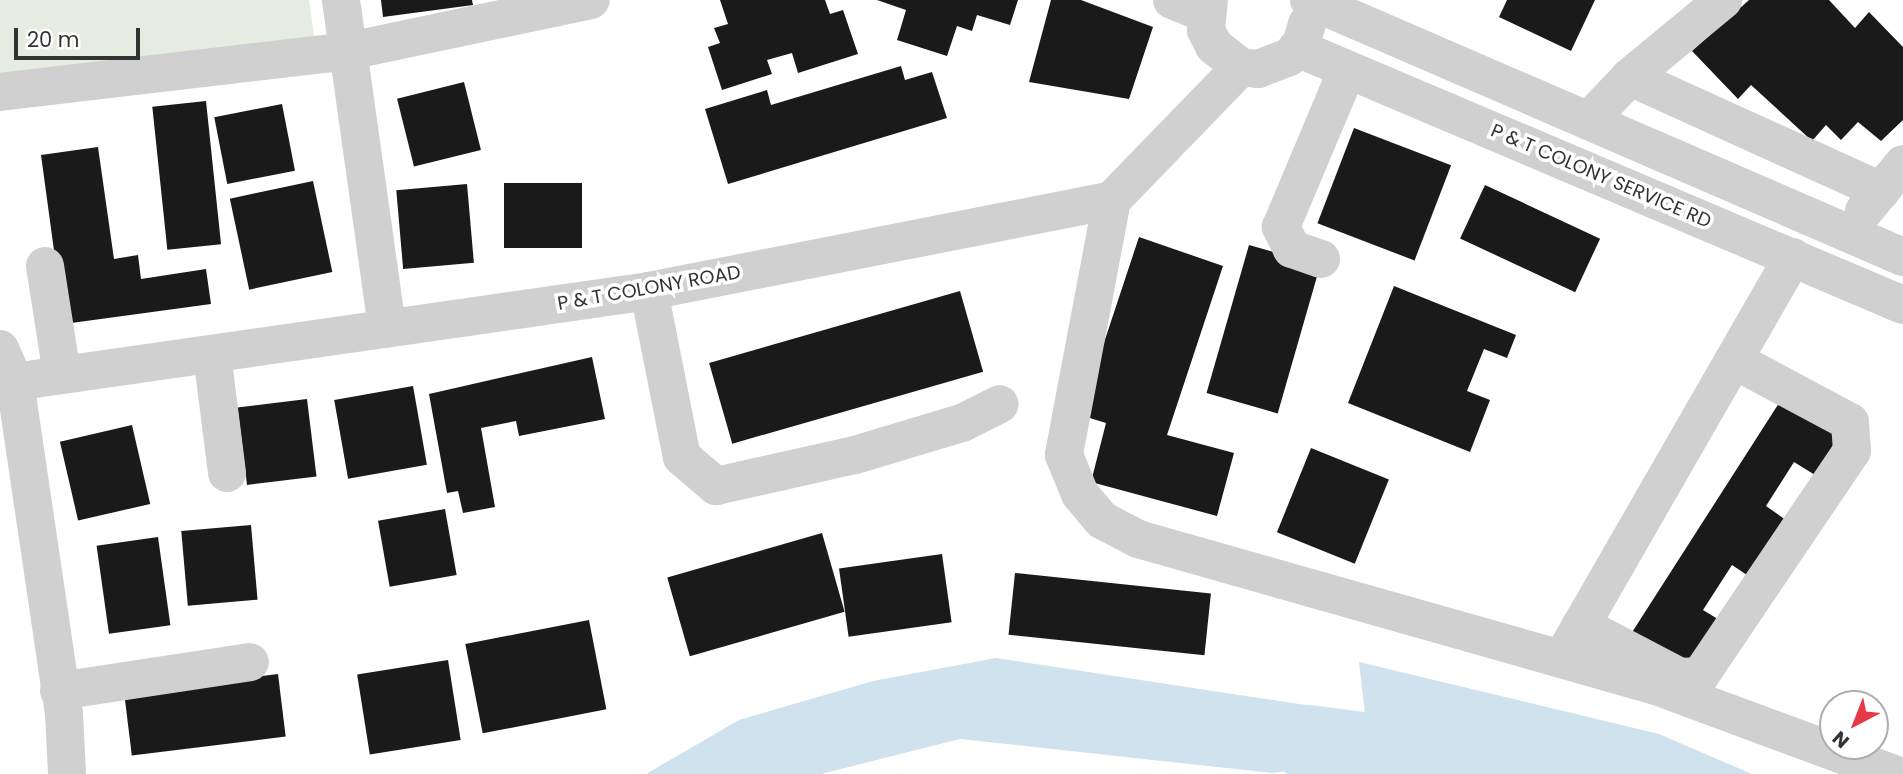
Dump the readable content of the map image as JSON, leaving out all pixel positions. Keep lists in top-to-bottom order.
{
  "streets": {
    "street": ["P & T COLONY SERVICE RD", "P & T COLONY ROAD"]
  },
  "scale_bar": "20 m",
  "north": "bottom left"
}
